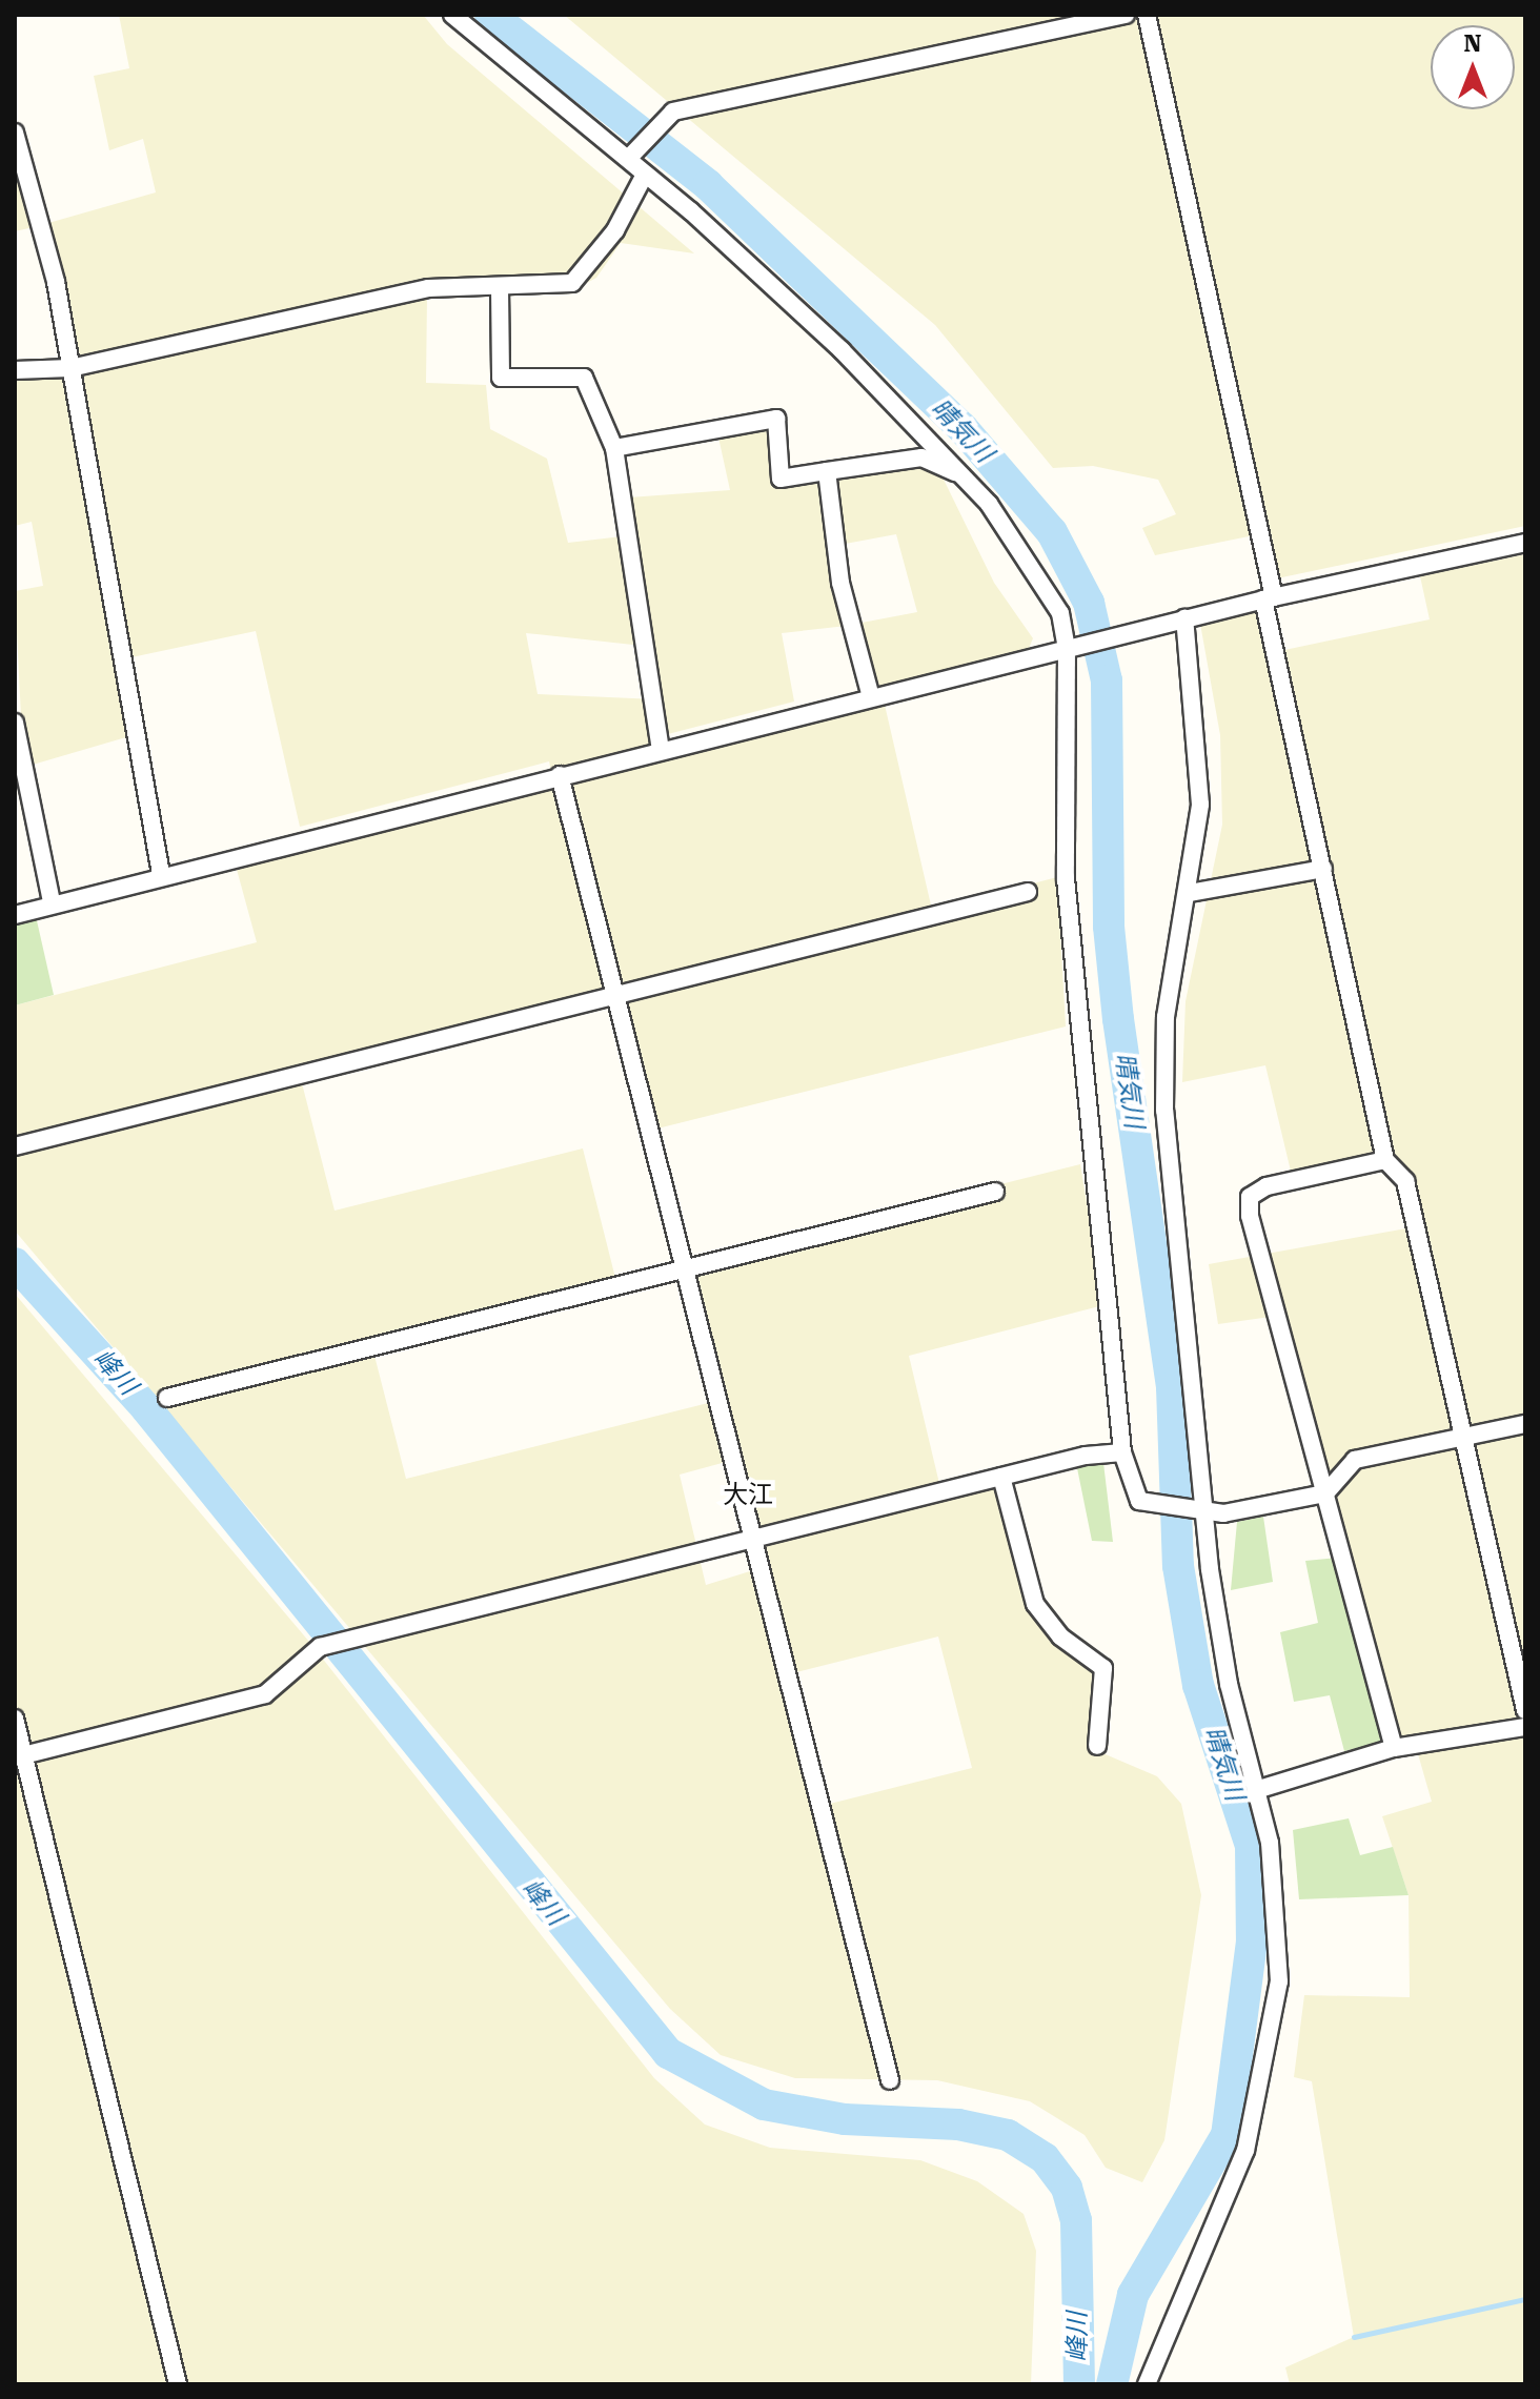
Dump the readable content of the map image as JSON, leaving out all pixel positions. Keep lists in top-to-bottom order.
{
  "districts": ["大江"],
  "water": ["晴気川", "峰川"],
  "north": "top"
}
